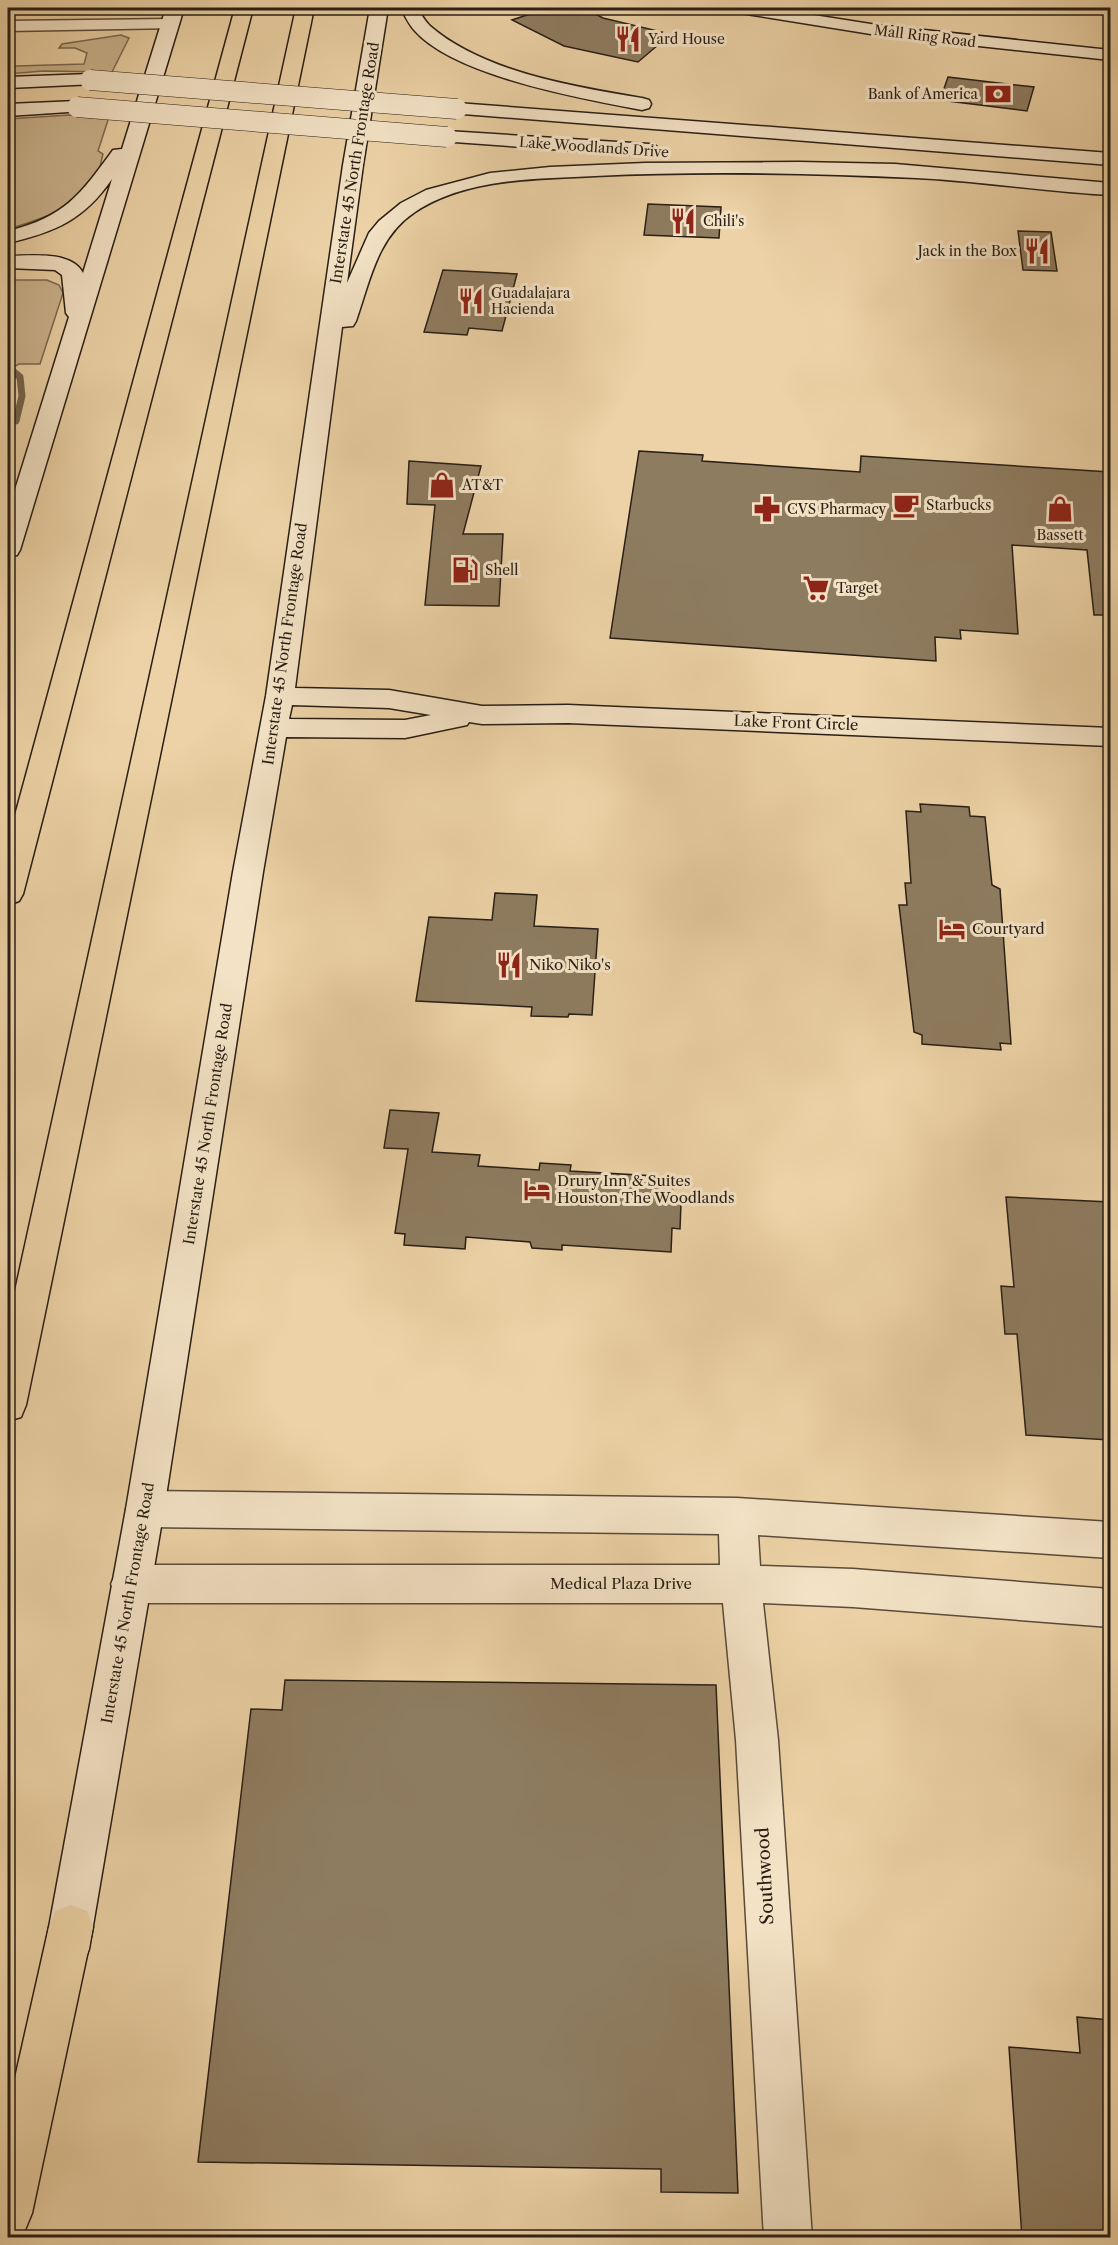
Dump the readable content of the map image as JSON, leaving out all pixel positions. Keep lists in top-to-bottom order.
{
  "streets": {
    "main road": [
      "Mall Ring Road",
      "Lake Woodlands Drive",
      "Interstate 45 North Frontage Road",
      "Lake Front Circle",
      "Medical Plaza Drive",
      "Southwood"
    ]
  },
  "crossings": [
    ["Interstate 45 North Frontage Road", "Lake Front Circle"],
    ["Interstate 45 North Frontage Road", "Medical Plaza Drive"],
    ["Medical Plaza Drive", "Southwood"]
  ],
  "places": {
    "restaurant": [
      "Yard House",
      "Chili's",
      "Jack in the Box",
      "Guadalajara Hacienda",
      "Niko Niko's"
    ],
    "bank": ["Bank of America"],
    "shop": ["AT&T", "Bassett"],
    "cafe": ["Starbucks"],
    "pharmacy": ["CVS Pharmacy"],
    "fuel station": ["Shell"],
    "supermarket": ["Target"],
    "hotel": ["Courtyard", "Drury Inn & Suites Houston The Woodlands"]
  }
}
